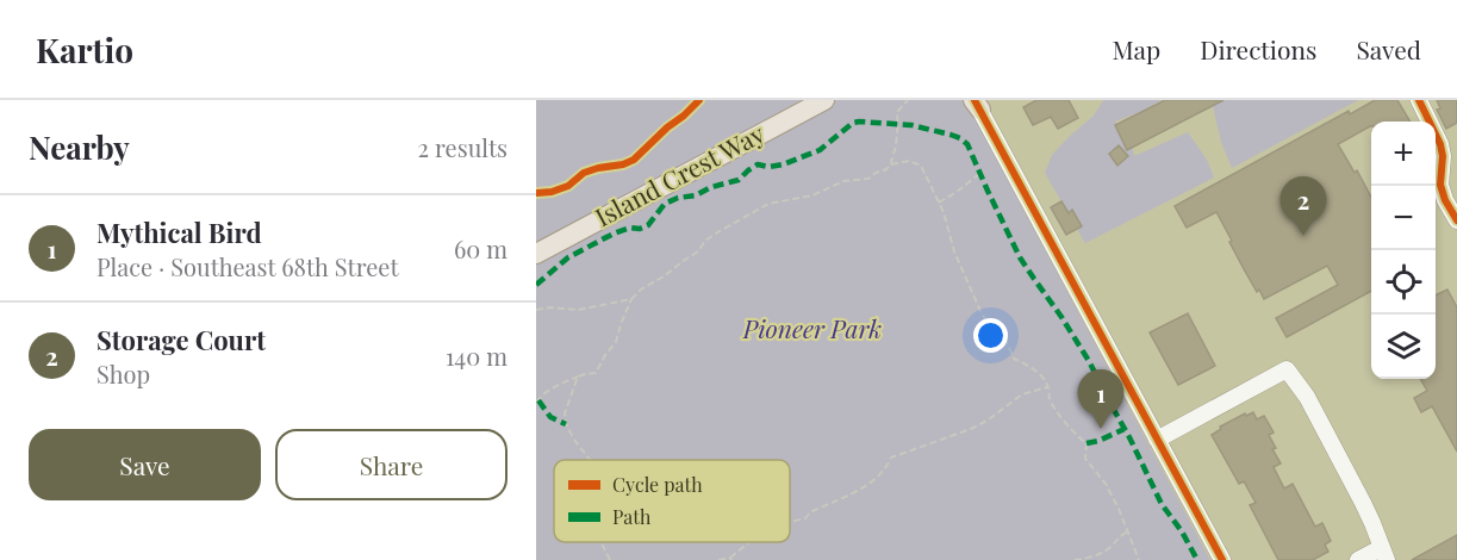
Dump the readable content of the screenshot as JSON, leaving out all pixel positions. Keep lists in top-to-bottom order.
{
  "streets": {
    "main road": ["Island Crest Way"]
  },
  "parks": ["Pioneer Park"],
  "legend": ["Cycle path", "Path"],
  "page": {
    "header": "Kartio",
    "nav": ["Map", "Directions", "Saved"],
    "heading": ["Nearby", "2 results"],
    "map_buttons": ["+", "−"],
    "pins": ["2", "1"],
    "list": [
      {
        "mark": "1",
        "name": "Mythical Bird",
        "note": "Place · Southeast 68th Street",
        "value": "60 m"
      },
      {
        "mark": "2",
        "name": "Storage Court",
        "note": "Shop",
        "value": "140 m"
      }
    ],
    "buttons": ["Save", "Share"]
  }
}
